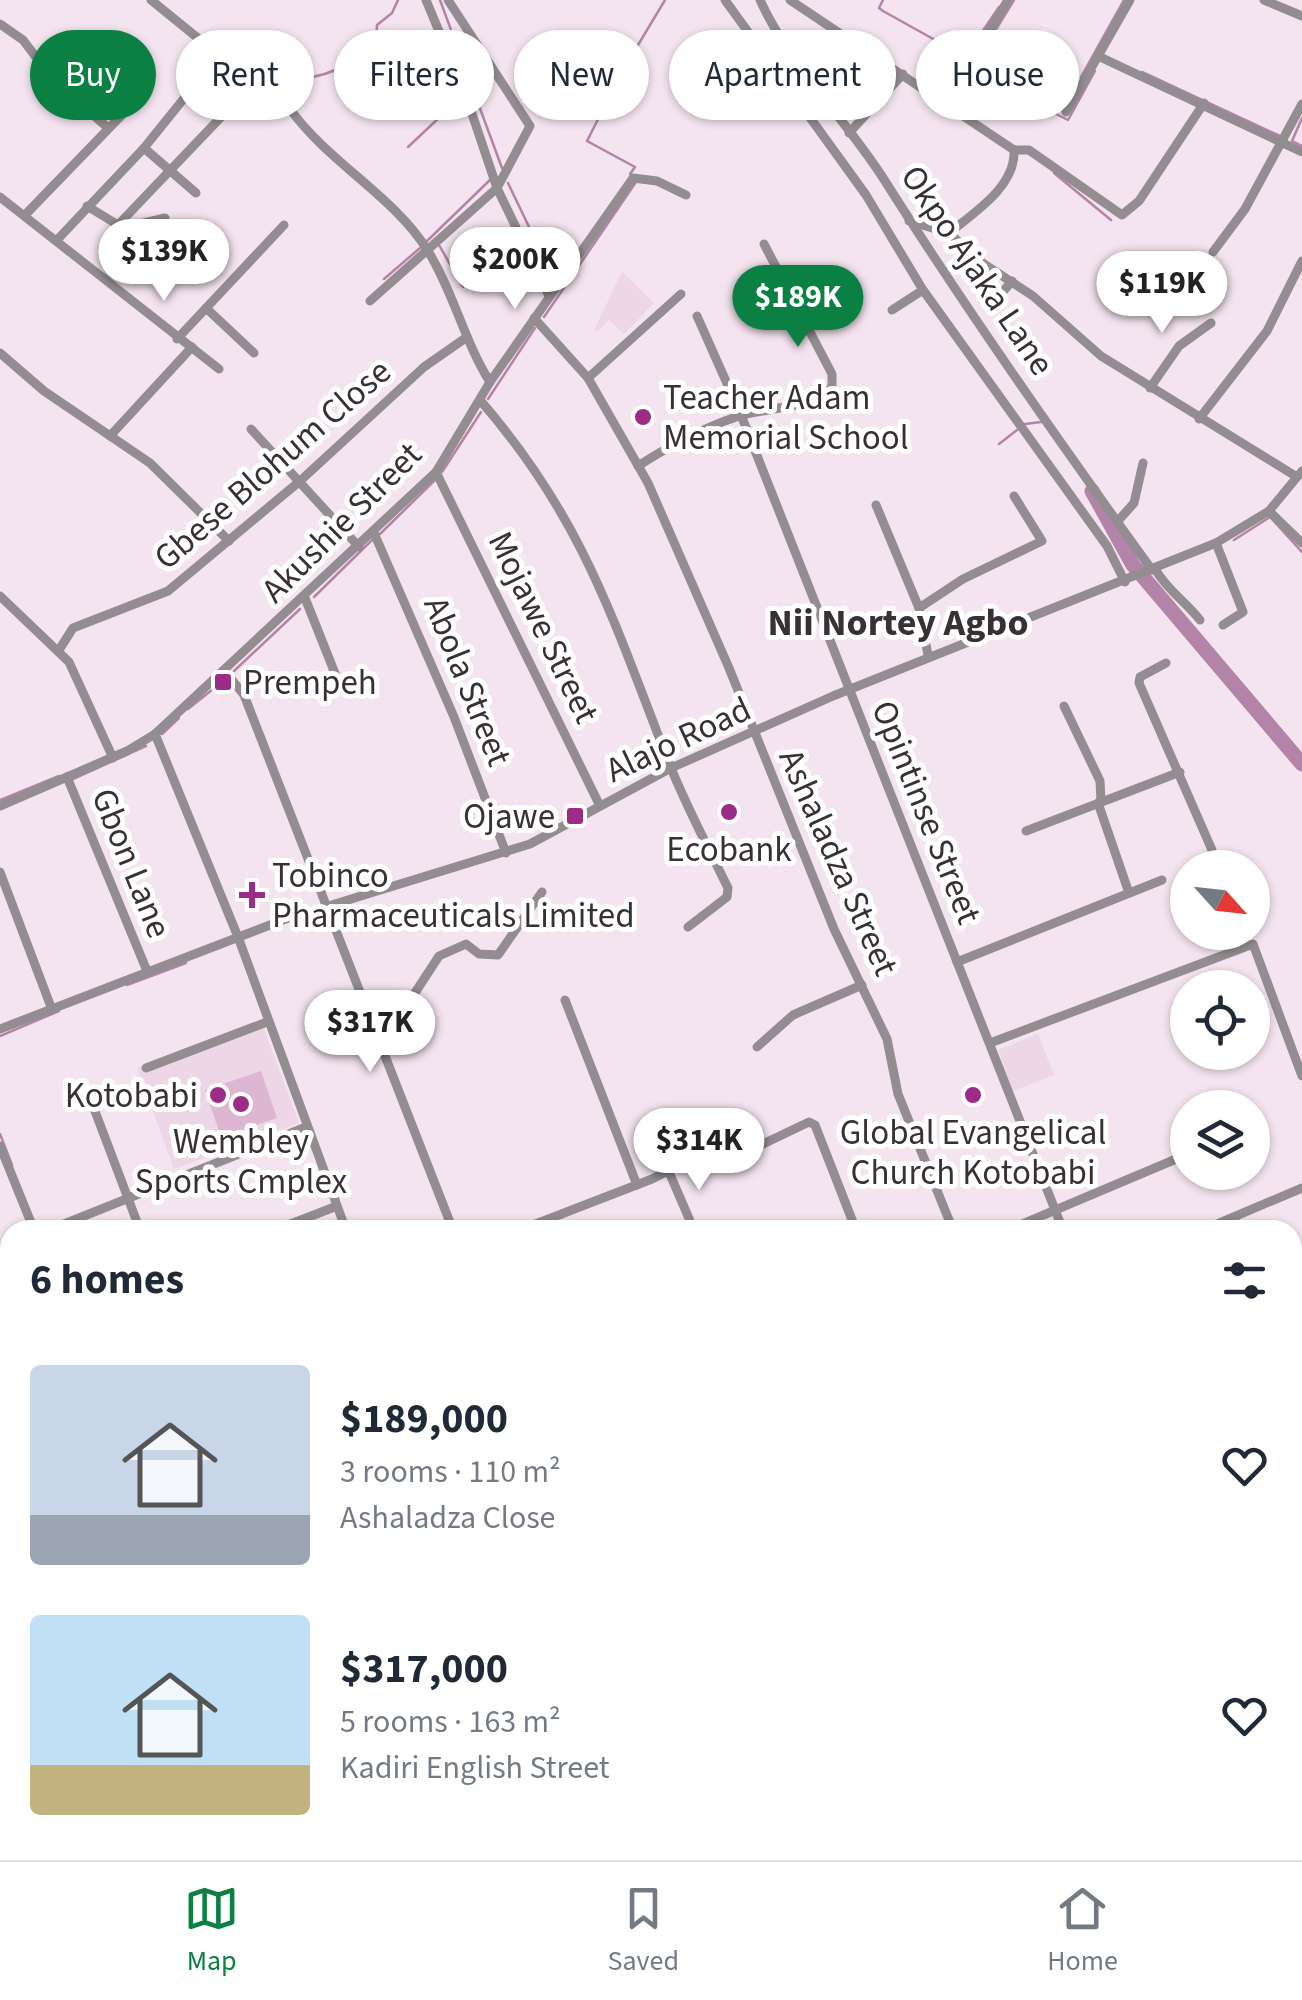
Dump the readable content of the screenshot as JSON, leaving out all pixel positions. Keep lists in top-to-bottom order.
{
  "streets": {
    "street": [
      "Okpo Ajaka Lane",
      "Gbese Blohum Close",
      "Akushie Street",
      "Mojawe Street",
      "Abola Street",
      "Alajo Road",
      "Opintinse Street",
      "Ashaladza Street",
      "Gbon Lane"
    ]
  },
  "crossings": [
    ["Okpo Ajaka Lane", "Alajo Road"],
    ["Akushie Street", "Mojawe Street"],
    ["Akushie Street", "Abola Street"],
    ["Akushie Street", "Ashaladza Street"],
    ["Akushie Street", "Gbon Lane"],
    ["Mojawe Street", "Alajo Road"],
    ["Abola Street", "Alajo Road"],
    ["Alajo Road", "Opintinse Street"],
    ["Alajo Road", "Ashaladza Street"],
    ["Alajo Road", "Gbon Lane"]
  ],
  "districts": ["Nii Nortey Agbo"],
  "places": {
    "other": [
      "Teacher Adam Memorial School",
      "Ecobank",
      "Kotobabi",
      "Global Evangelical Church Kotobabi",
      "Wembley Sports Cmplex"
    ],
    "transit": ["Prempeh", "Ojawe"],
    "health": ["Tobinco Pharmaceuticals Limited"]
  },
  "north": "bottom right",
  "page": {
    "chip": [
      "Buy",
      "Rent",
      "Filters",
      "New",
      "Apartment",
      "House"
    ],
    "price": [
      "$139K",
      "$200K",
      "$119K",
      "$189K",
      "$317K",
      "$314K"
    ],
    "heading": "6 homes",
    "list": [
      {
        "name": "$189,000",
        "note": "3 rooms · 110 m² · Ashaladza Close"
      },
      {
        "name": "$317,000",
        "note": "5 rooms · 163 m² · Kadiri English Street"
      }
    ],
    "tabs": ["Map", "Saved", "Home"]
  }
}
